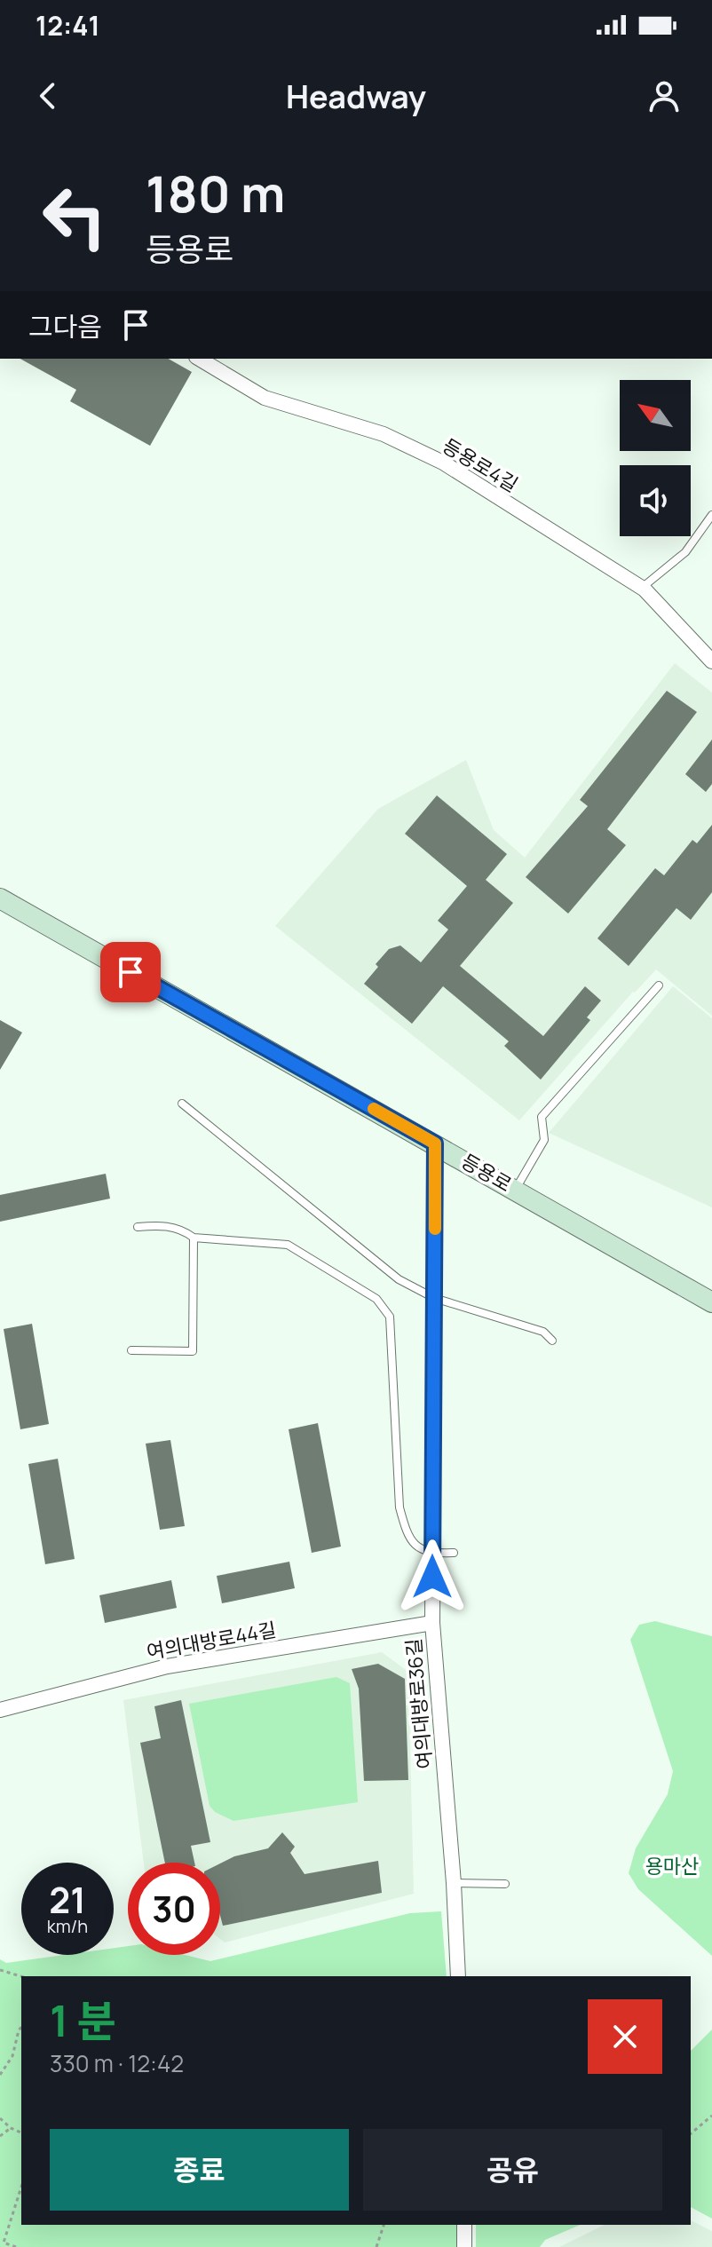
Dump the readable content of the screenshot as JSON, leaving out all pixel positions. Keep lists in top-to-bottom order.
{
  "streets": {
    "street": [
      "등용로4길",
      "등용로",
      "여의대방로44길",
      "여의대방로36길"
    ]
  },
  "crossings": [
    ["등용로", "여의대방로36길"],
    ["여의대방로44길", "여의대방로36길"]
  ],
  "parks": ["용마산"],
  "north": "top left",
  "page": {
    "status": "12:41",
    "header": "Headway",
    "turn": ["180 m", "등용로"],
    "then": "그다음",
    "speed": "21 km/h",
    "limit": "30",
    "heading": ["1 분", "330 m · 12:42"],
    "buttons": ["종료", "공유"]
  }
}
